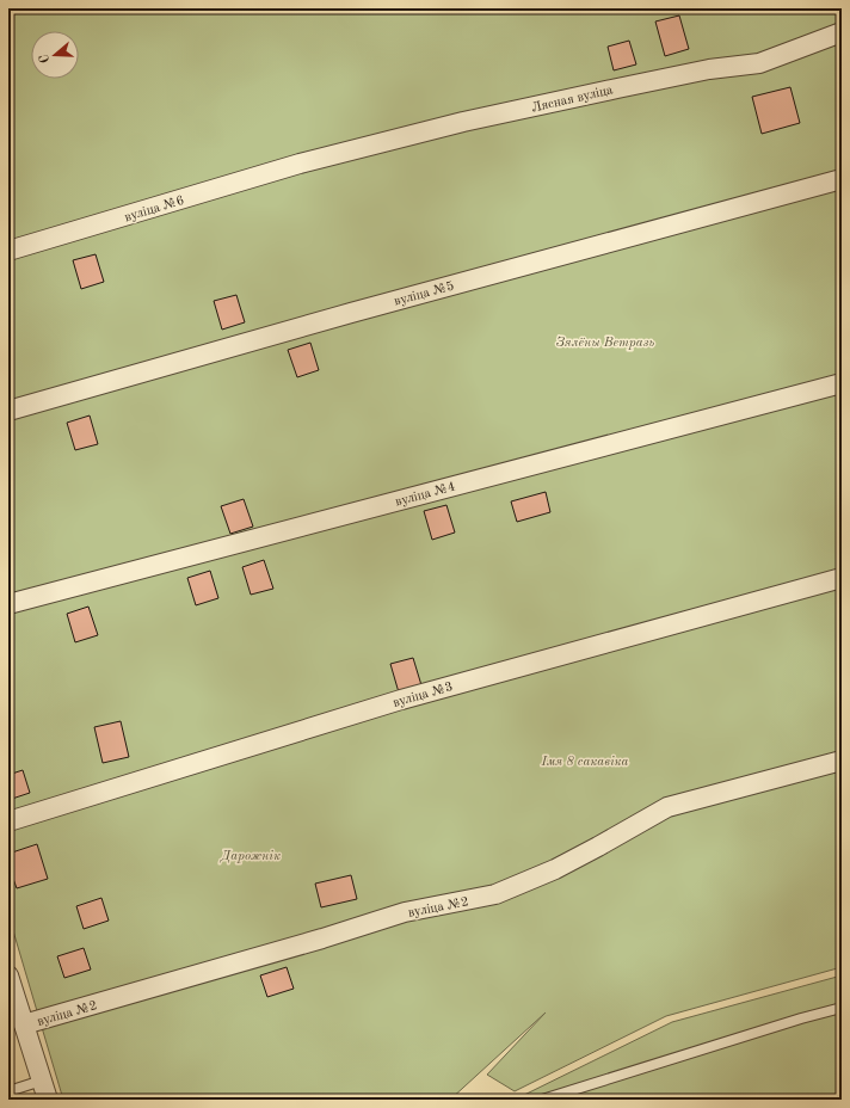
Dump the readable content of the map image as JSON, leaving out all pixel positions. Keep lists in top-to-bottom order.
{
  "streets": {
    "street": [
      "Лясная вуліца",
      "вуліца №6",
      "вуліца №5",
      "вуліца №4",
      "вуліца №3",
      "вуліца №2"
    ]
  },
  "crossings": [
    ["Лясная вуліца", "вуліца №6"]
  ],
  "parks": ["Зялёны Ветразь", "Імя 8 сакавіка", "Дарожнік"],
  "north": "left"
}
